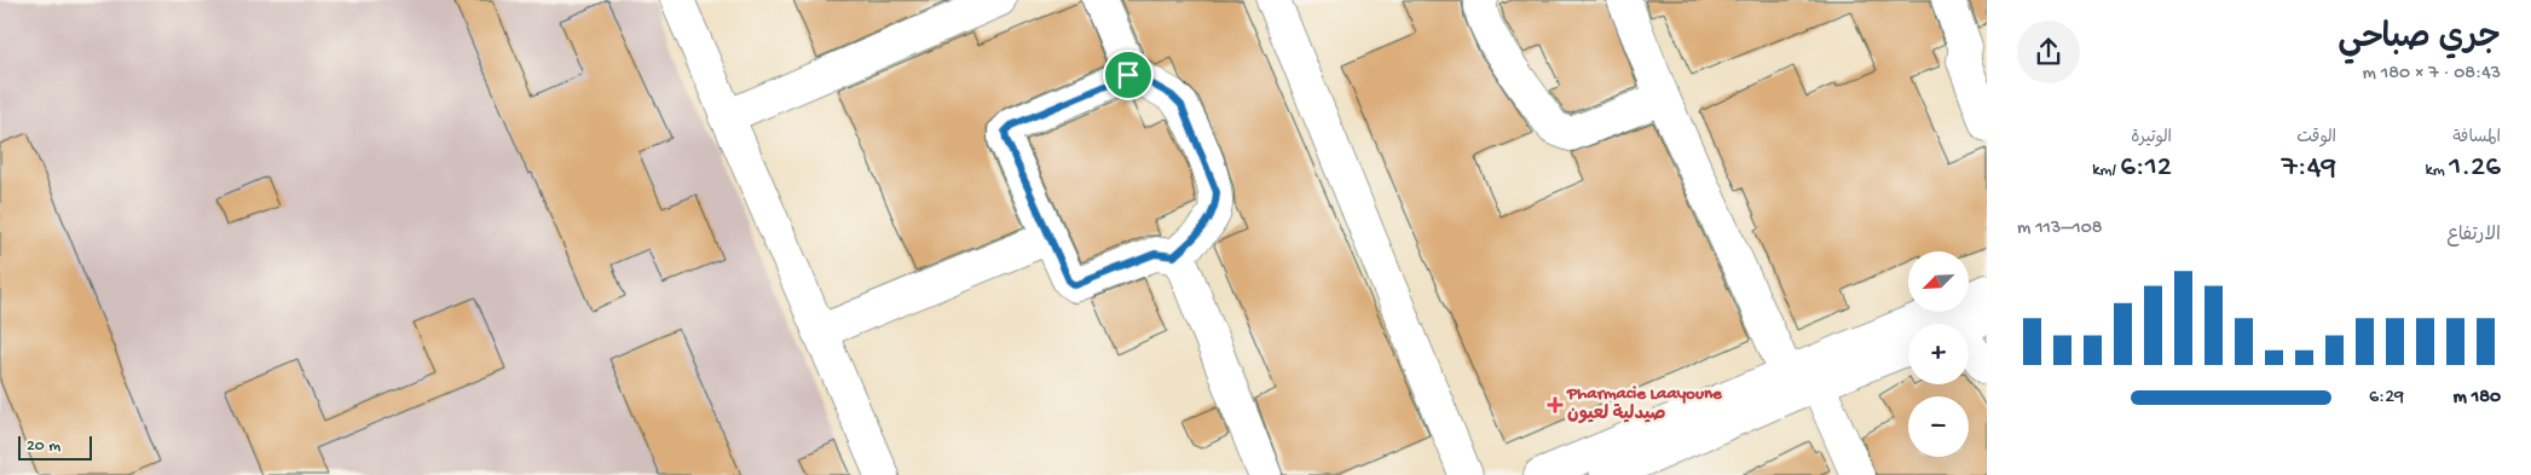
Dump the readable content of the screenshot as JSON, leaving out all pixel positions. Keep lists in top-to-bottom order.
{
  "places": {
    "health": ["Pharmacie Laayoune صيدلية لعيون"]
  },
  "scale_bar": "20 m",
  "north": "bottom left",
  "page": {
    "heading": ["جري صباحي", "08:43 · 7 × 180 m"],
    "stats": [
      ["المسافة", "1.26 km"],
      ["الوقت", "7:49"],
      ["الوتيرة", "6:12 /km"]
    ],
    "chart": ["الارتفاع", "108–113 m"],
    "map_buttons": ["+", "−"],
    "list": [
      {
        "name": "180 m",
        "note": "6:29"
      }
    ],
    "scale": "20 m"
  }
}
